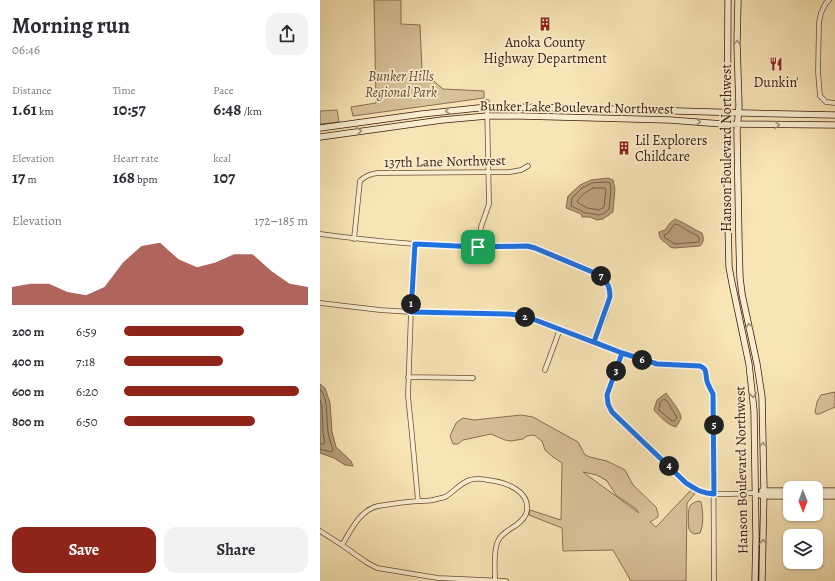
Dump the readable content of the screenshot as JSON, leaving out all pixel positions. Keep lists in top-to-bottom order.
{
  "streets": {
    "main road": ["Bunker Lake Boulevard Northwest", "Hanson Boulevard Northwest"],
    "street": ["137th Lane Northwest"]
  },
  "crossings": [
    ["Bunker Lake Boulevard Northwest", "Hanson Boulevard Northwest"]
  ],
  "parks": ["Bunker Hills Regional Park"],
  "places": {
    "building": ["Anoka County Highway Department", "Lil Explorers Childcare"],
    "restaurant": ["Dunkin'"]
  },
  "north": "bottom",
  "page": {
    "heading": ["Morning run", "06:46"],
    "stats": [
      ["Distance", "1.61 km"],
      ["Time", "10:57"],
      ["Pace", "6:48 /km"],
      ["Elevation", "17 m"],
      ["Heart rate", "168 bpm"],
      ["kcal", "107"]
    ],
    "chart": ["Elevation", "172–185 m"],
    "pins": [
      "7",
      "1",
      "2",
      "6",
      "3",
      "5",
      "4"
    ],
    "list": [
      {
        "name": "200 m",
        "note": "6:59"
      },
      {
        "name": "400 m",
        "note": "7:18"
      },
      {
        "name": "600 m",
        "note": "6:20"
      },
      {
        "name": "800 m",
        "note": "6:50"
      }
    ],
    "buttons": ["Save", "Share"]
  }
}
